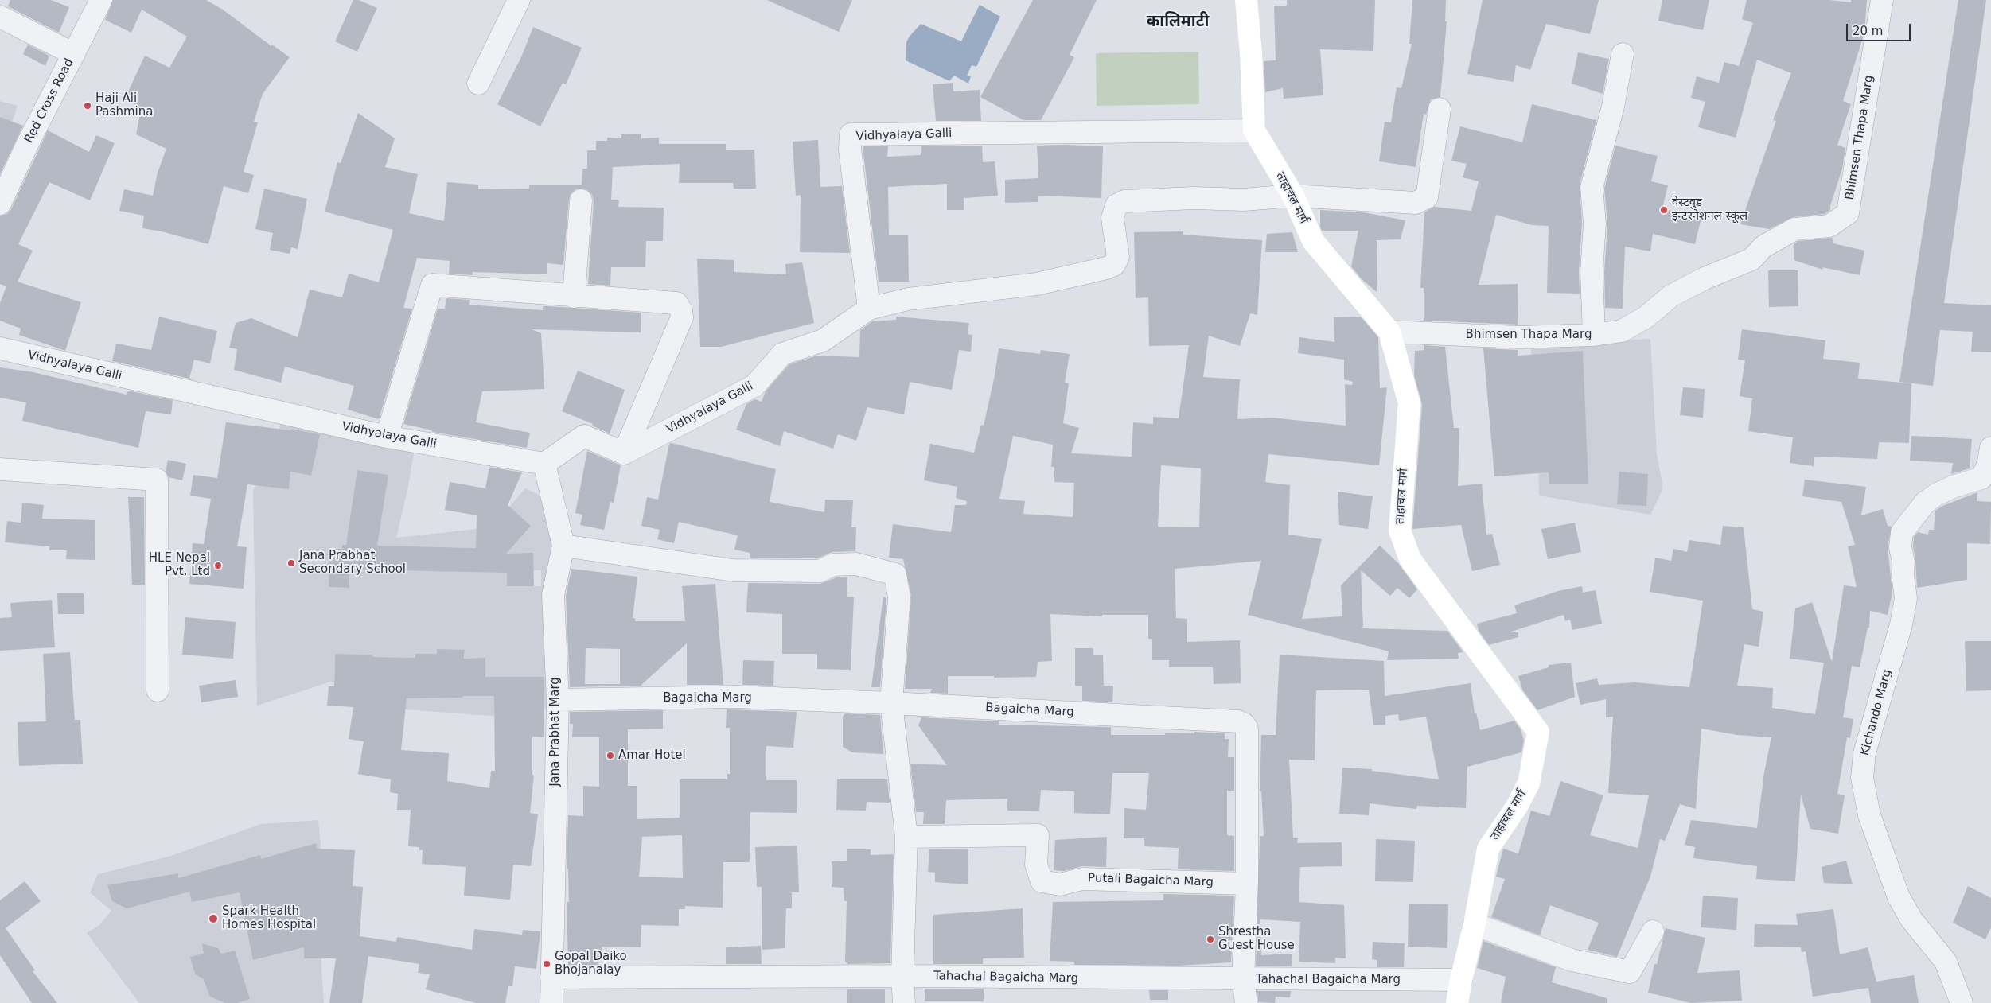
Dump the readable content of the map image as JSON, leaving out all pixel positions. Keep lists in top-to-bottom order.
{
  "streets": {
    "street": [
      "Red Cross Road",
      "Vidhyalaya Galli",
      "Bhimsen Thapa Marg",
      "ताहाचल मार्ग",
      "Bagaicha Marg",
      "Kichando Marg",
      "Jana Prabhat Marg",
      "Putali Bagaicha Marg",
      "Tahachal Bagaicha Marg"
    ]
  },
  "crossings": [
    ["Vidhyalaya Galli", "ताहाचल मार्ग"],
    ["Vidhyalaya Galli", "Jana Prabhat Marg"],
    ["Bhimsen Thapa Marg", "ताहाचल मार्ग"],
    ["ताहाचल मार्ग", "Tahachal Bagaicha Marg"],
    ["Bagaicha Marg", "Jana Prabhat Marg"],
    ["Bagaicha Marg", "Putali Bagaicha Marg"],
    ["Bagaicha Marg", "Tahachal Bagaicha Marg"],
    ["Jana Prabhat Marg", "Tahachal Bagaicha Marg"]
  ],
  "districts": ["कालिमाटी"],
  "places": [
    "Haji Ali Pashmina",
    "वेस्टवुड इन्टरनेशनल स्कूल",
    "Jana Prabhat Secondary School",
    "HLE Nepal Pvt. Ltd",
    "Amar Hotel",
    "Spark Health Homes Hospital",
    "Shrestha Guest House",
    "Gopal Daiko Bhojanalay"
  ],
  "scale_bar": "20 m"
}
